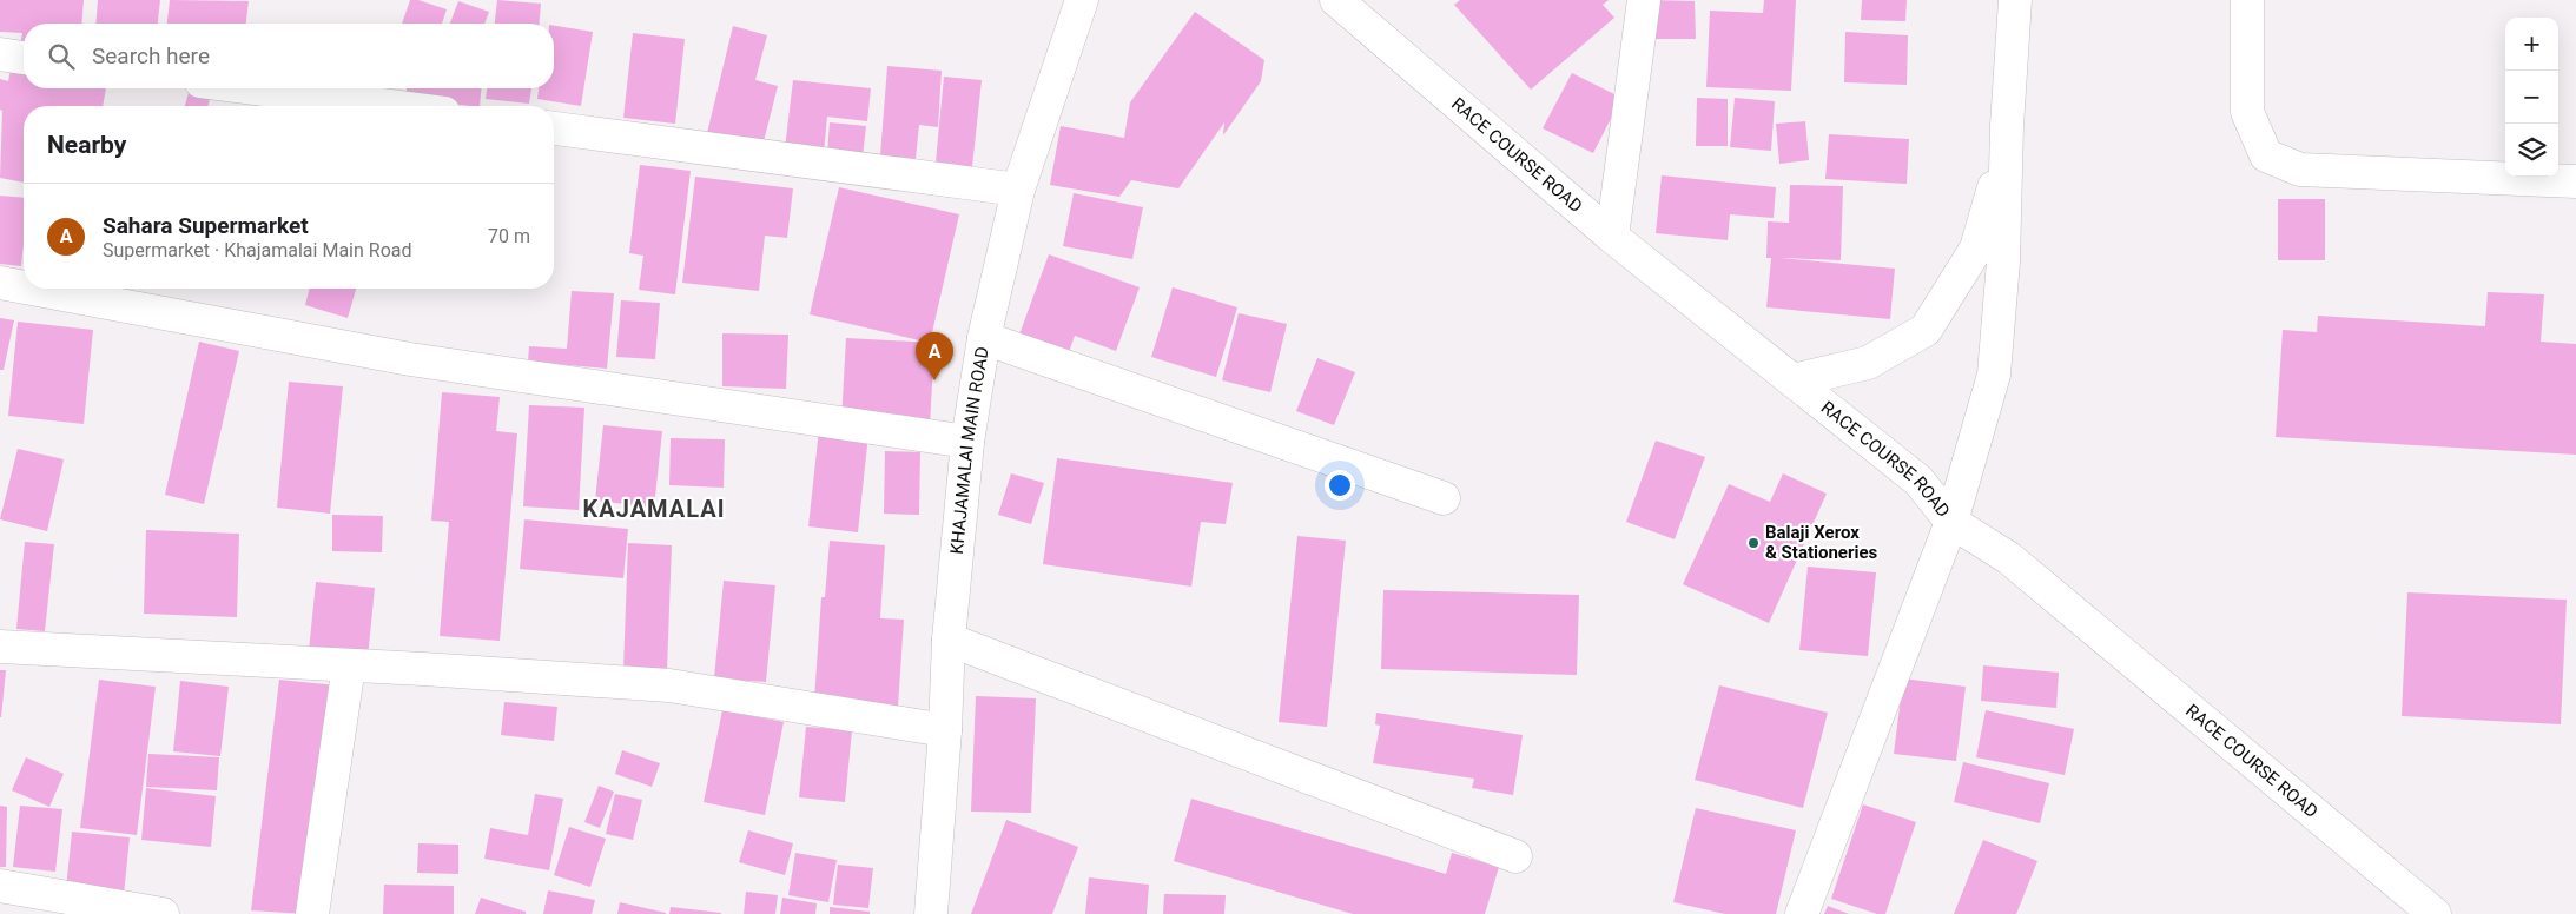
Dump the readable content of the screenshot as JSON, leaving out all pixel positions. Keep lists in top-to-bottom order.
{
  "streets": {
    "street": ["RACE COURSE ROAD", "KHAJAMALAI MAIN ROAD"]
  },
  "districts": ["KAJAMALAI"],
  "places": ["Balaji Xerox & Stationeries"],
  "page": {
    "map_buttons": ["+", "−"],
    "search": "Search here",
    "heading": "Nearby",
    "list": [
      {
        "mark": "A",
        "name": "Sahara Supermarket",
        "note": "Supermarket · Khajamalai Main Road",
        "value": "70 m"
      }
    ],
    "pins": "A"
  }
}
